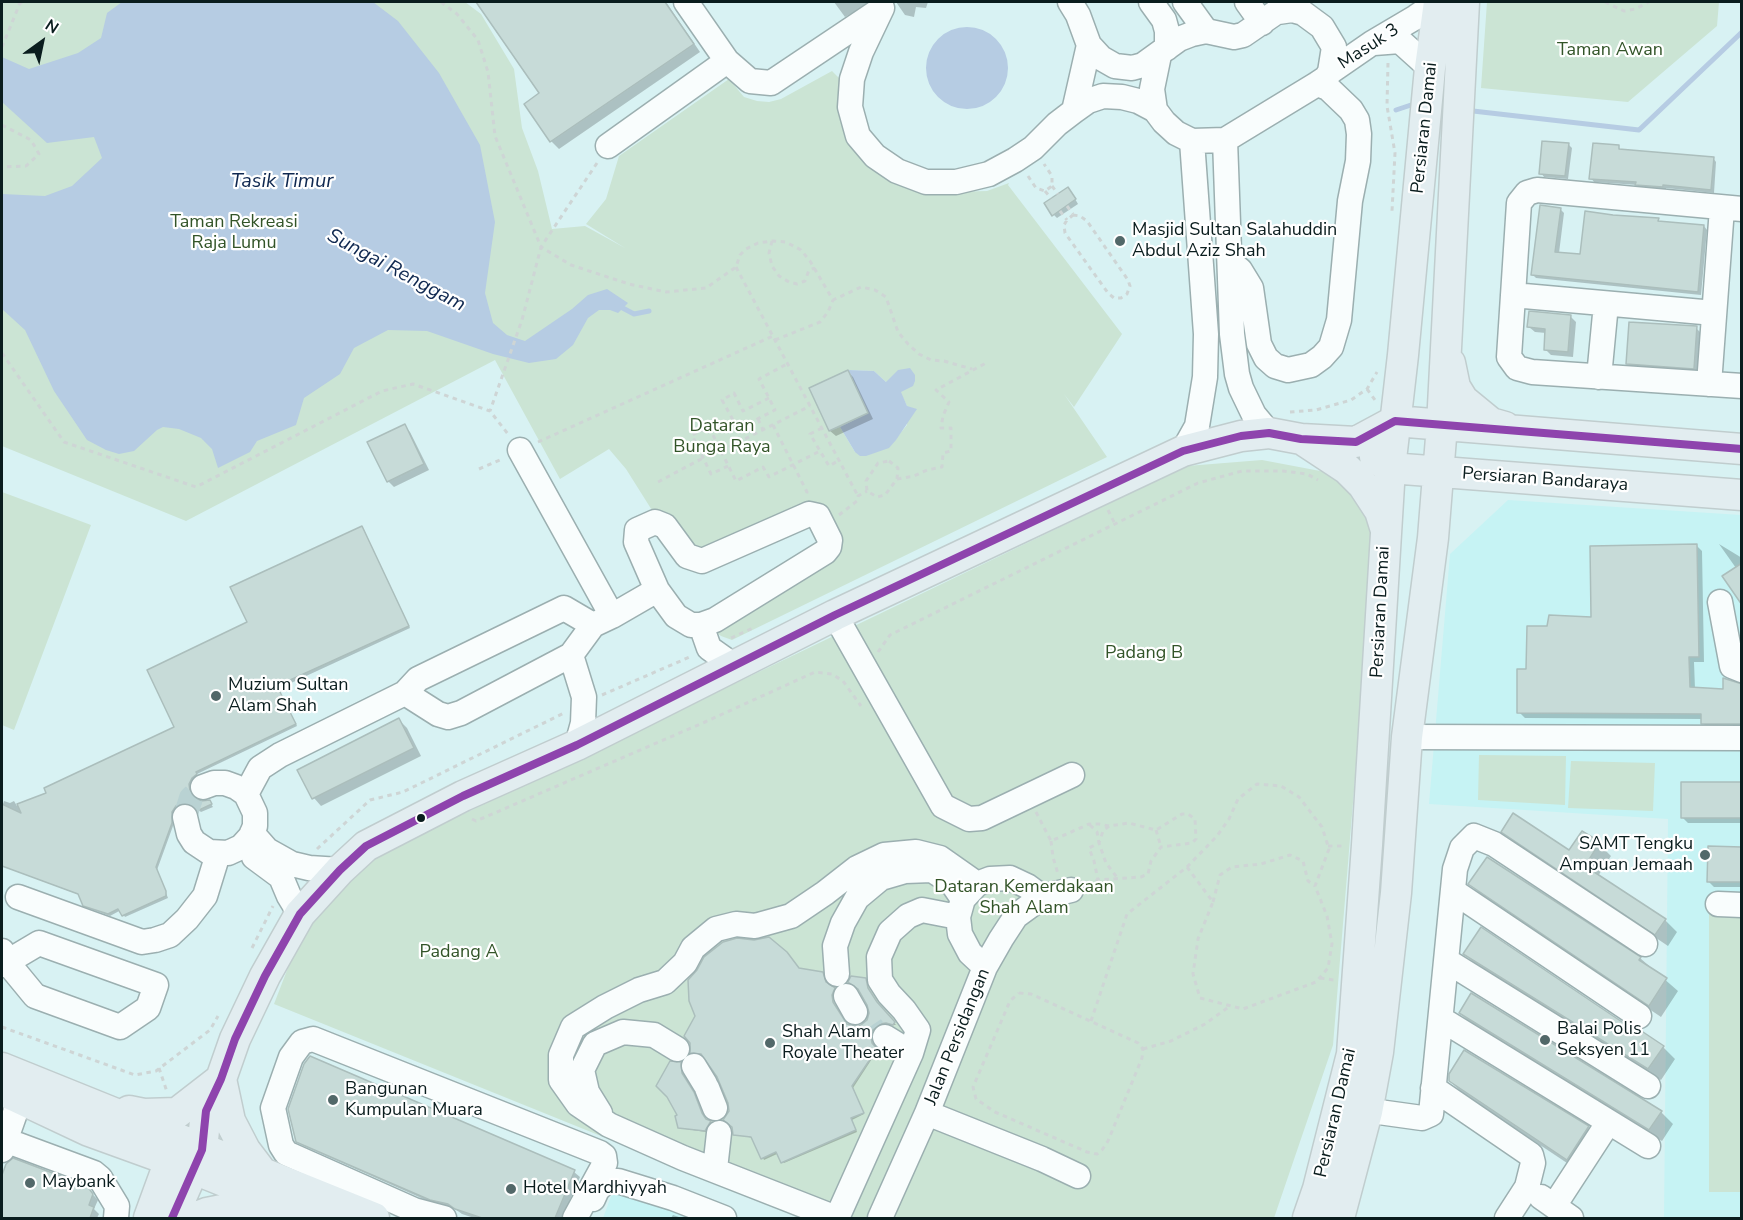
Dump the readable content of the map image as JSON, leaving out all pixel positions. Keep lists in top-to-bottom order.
{
  "streets": {
    "main road": ["Persiaran Damai", "Persiaran Bandaraya"],
    "street": ["Masuk 3", "Jalan Persidangan"]
  },
  "crossings": [
    ["Masuk 3", "Persiaran Damai"],
    ["Persiaran Damai", "Persiaran Bandaraya"]
  ],
  "water": ["Tasik Timur", "Sungai Renggam"],
  "parks": [
    "Taman Awan",
    "Taman Rekreasi Raja Lumu",
    "Dataran Bunga Raya",
    "Padang B",
    "Dataran Kemerdakaan Shah Alam",
    "Padang A"
  ],
  "places": [
    "Masjid Sultan Salahuddin Abdul Aziz Shah",
    "Muzium Sultan Alam Shah",
    "SAMT Tengku Ampuan Jemaah",
    "Balai Polis Seksyen 11",
    "Shah Alam Royale Theater",
    "Bangunan Kumpulan Muara",
    "Maybank",
    "Hotel Mardhiyyah"
  ],
  "north": "top right"
}
